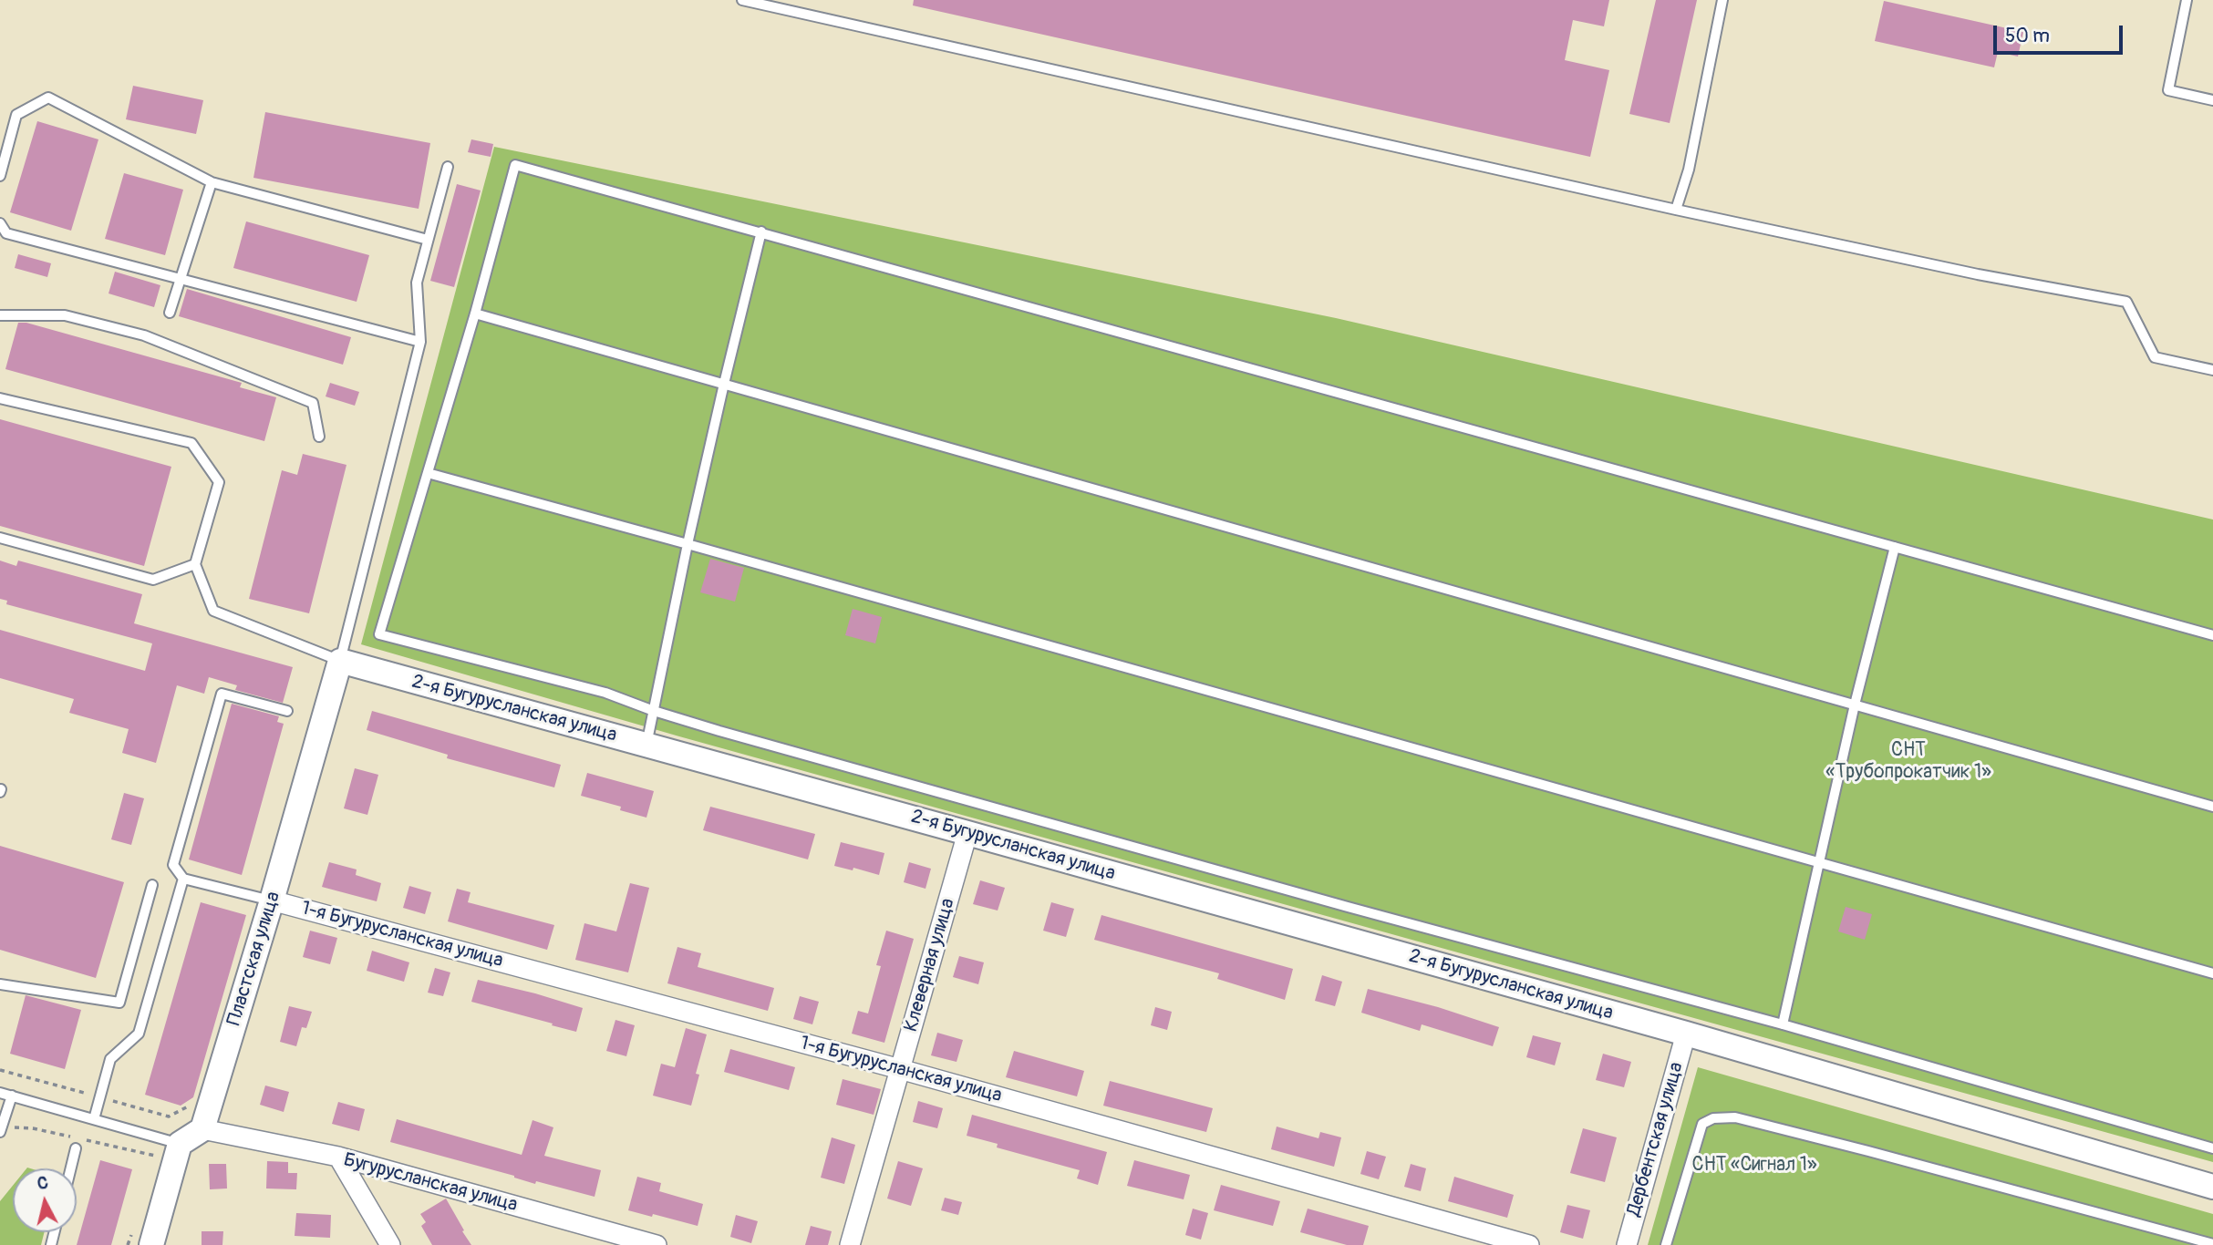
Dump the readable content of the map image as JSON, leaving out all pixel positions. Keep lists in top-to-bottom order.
{
  "streets": {
    "street": [
      "2-я Бугурусланская улица",
      "1-я Бугурусланская улица",
      "Пластская улица",
      "Клеверная улица",
      "Дербентская улица",
      "Бугурусланская улица"
    ]
  },
  "crossings": [
    ["2-я Бугурусланская улица", "Пластская улица"],
    ["2-я Бугурусланская улица", "Клеверная улица"],
    ["2-я Бугурусланская улица", "Дербентская улица"],
    ["1-я Бугурусланская улица", "Пластская улица"],
    ["1-я Бугурусланская улица", "Клеверная улица"],
    ["Пластская улица", "Бугурусланская улица"]
  ],
  "parks": ["СНТ «Трубопрокатчик 1»", "СНТ «Сигнал 1»"],
  "scale_bar": "50 m",
  "north": "top"
}
